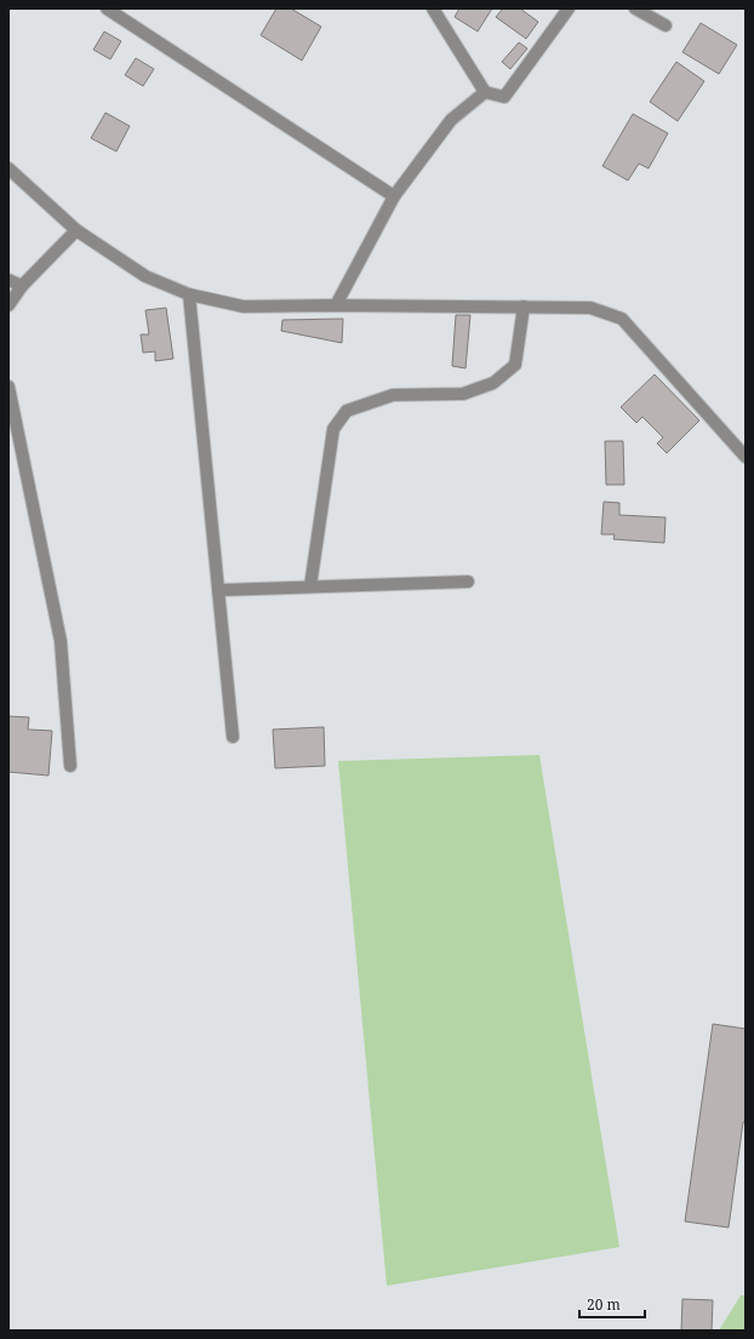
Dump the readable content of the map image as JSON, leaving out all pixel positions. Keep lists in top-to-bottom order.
{
  "scale_bar": "20 m"
}
